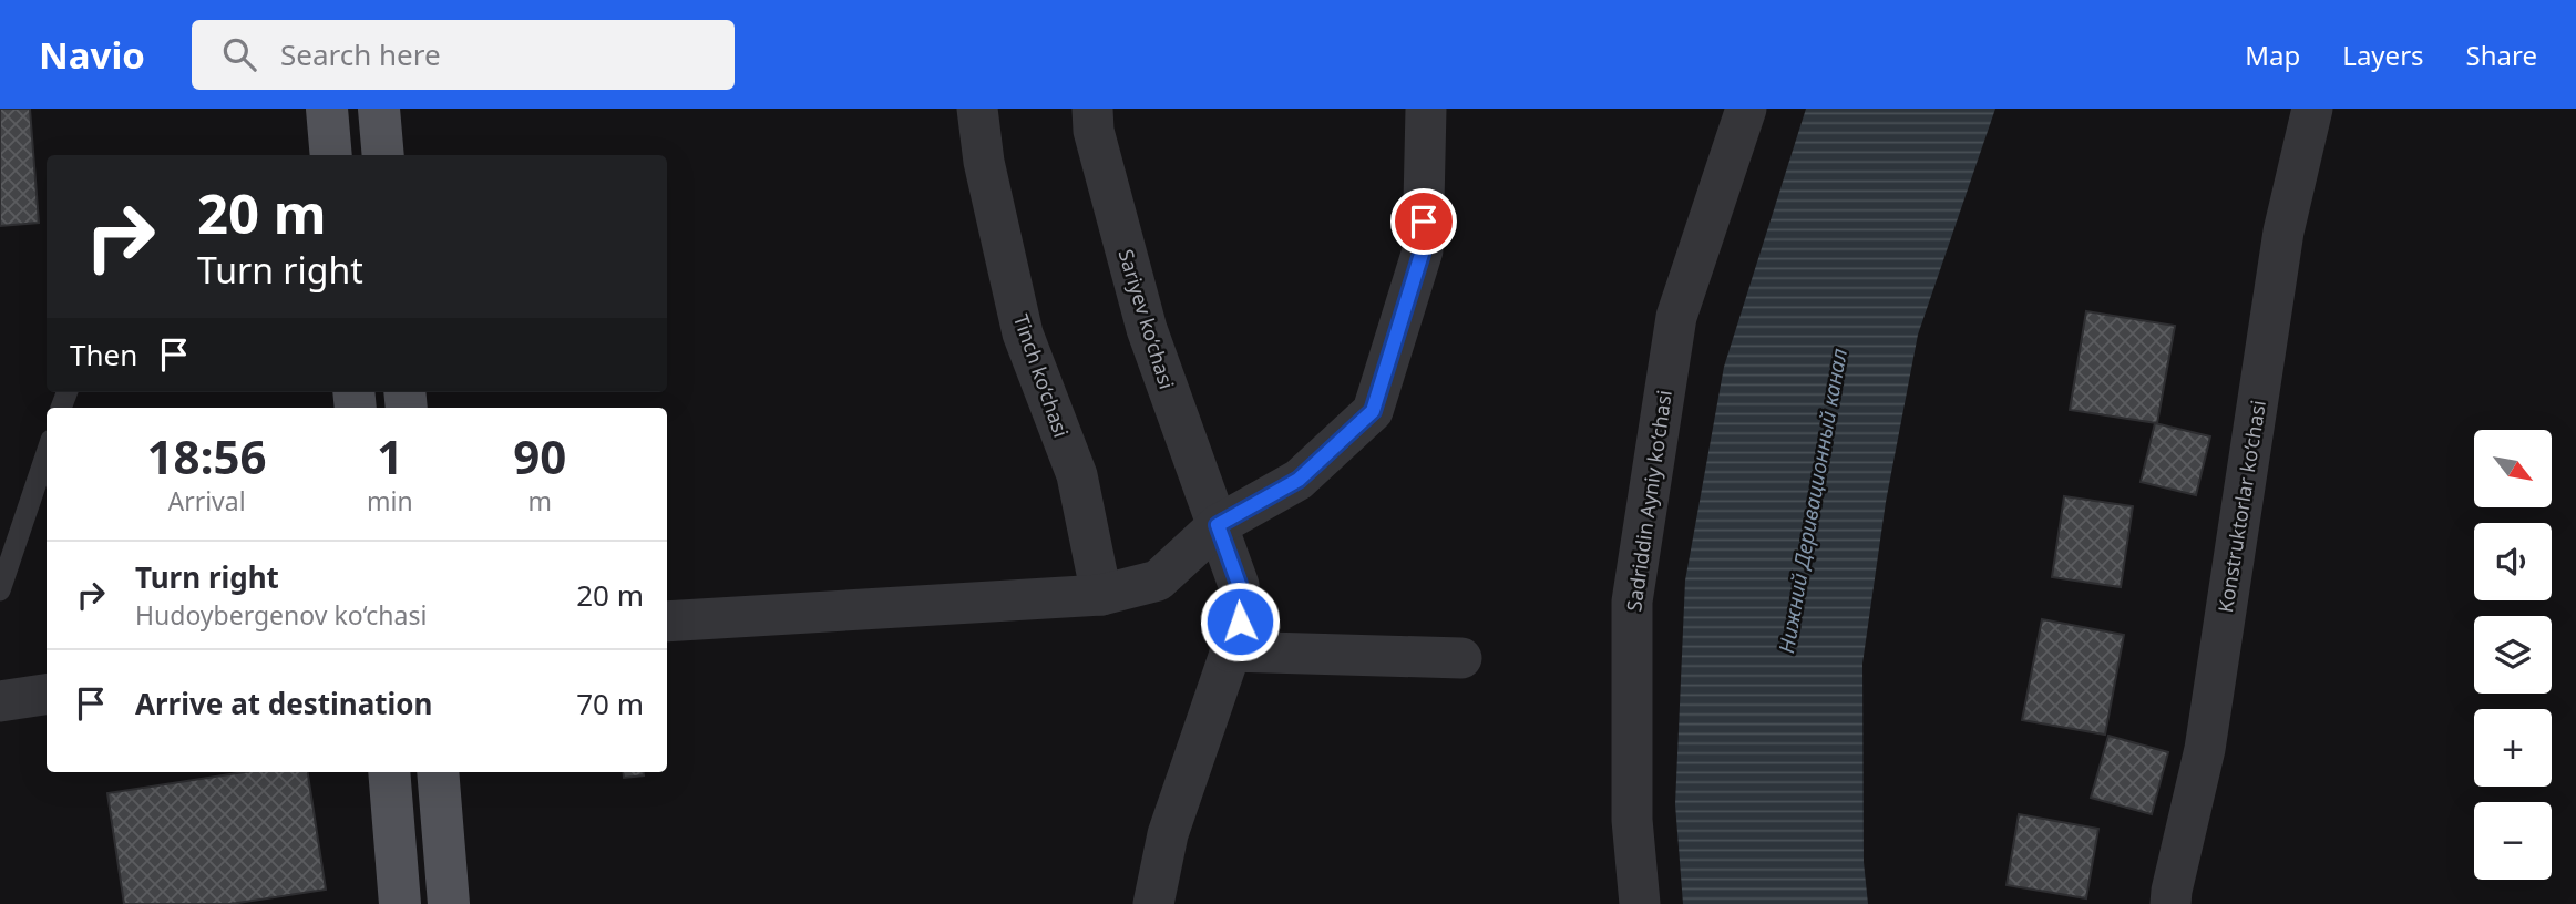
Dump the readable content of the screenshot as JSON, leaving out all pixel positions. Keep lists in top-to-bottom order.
{
  "streets": {
    "street": [
      "Sariyev ko‘chasi",
      "Tinch ko‘chasi",
      "Sadriddin Ayniy ko‘chasi",
      "Konstruktorlar ko‘chasi"
    ]
  },
  "water": ["Нижний Деривационный канал"],
  "north": "bottom right",
  "page": {
    "header": "Navio",
    "search": "Search here",
    "nav": ["Map", "Layers", "Share"],
    "turn": ["20 m", "Turn right"],
    "then": "Then",
    "eta": [
      "18:56",
      "Arrival",
      "1",
      "min",
      "90",
      "m"
    ],
    "map_buttons": ["+", "−"],
    "list": [
      {
        "name": "Turn right",
        "note": "Hudoybergenov ko‘chasi",
        "value": "20 m"
      },
      {
        "name": "Arrive at destination",
        "value": "70 m"
      }
    ]
  }
}
